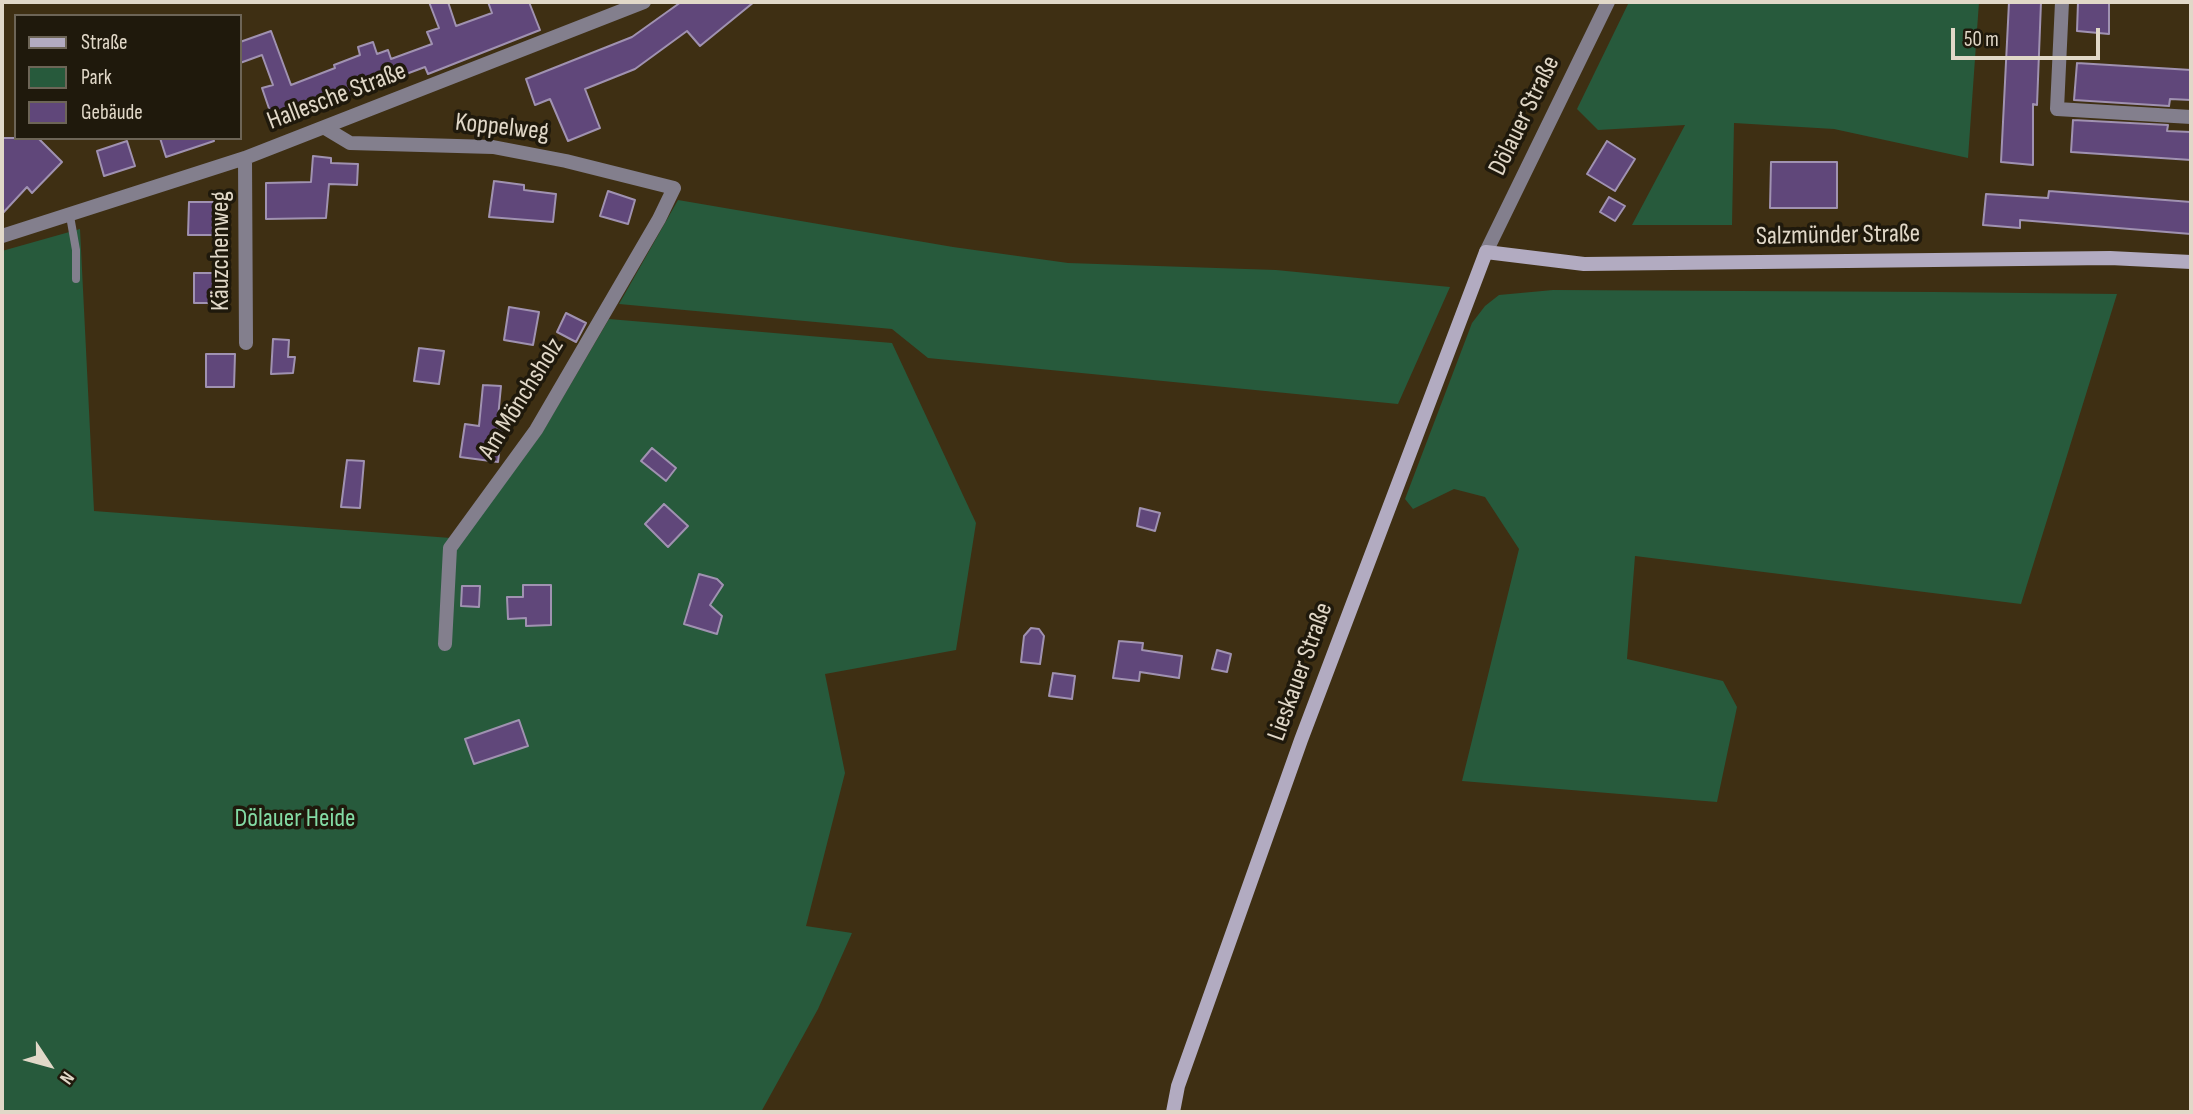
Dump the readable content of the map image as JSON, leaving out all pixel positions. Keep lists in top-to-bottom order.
{
  "streets": {
    "street": [
      "Hallesche Straße",
      "Dölauer Straße",
      "Koppelweg",
      "Salzmünder Straße",
      "Käuzchenweg",
      "Am Mönchsholz",
      "Lieskauer Straße"
    ]
  },
  "crossings": [
    ["Hallesche Straße", "Koppelweg"],
    ["Hallesche Straße", "Käuzchenweg"],
    ["Dölauer Straße", "Salzmünder Straße"],
    ["Dölauer Straße", "Lieskauer Straße"],
    ["Koppelweg", "Am Mönchsholz"],
    ["Salzmünder Straße", "Lieskauer Straße"]
  ],
  "parks": ["Dölauer Heide"],
  "legend": ["Straße", "Park", "Gebäude"],
  "scale_bar": "50 m",
  "north": "bottom right"
}
